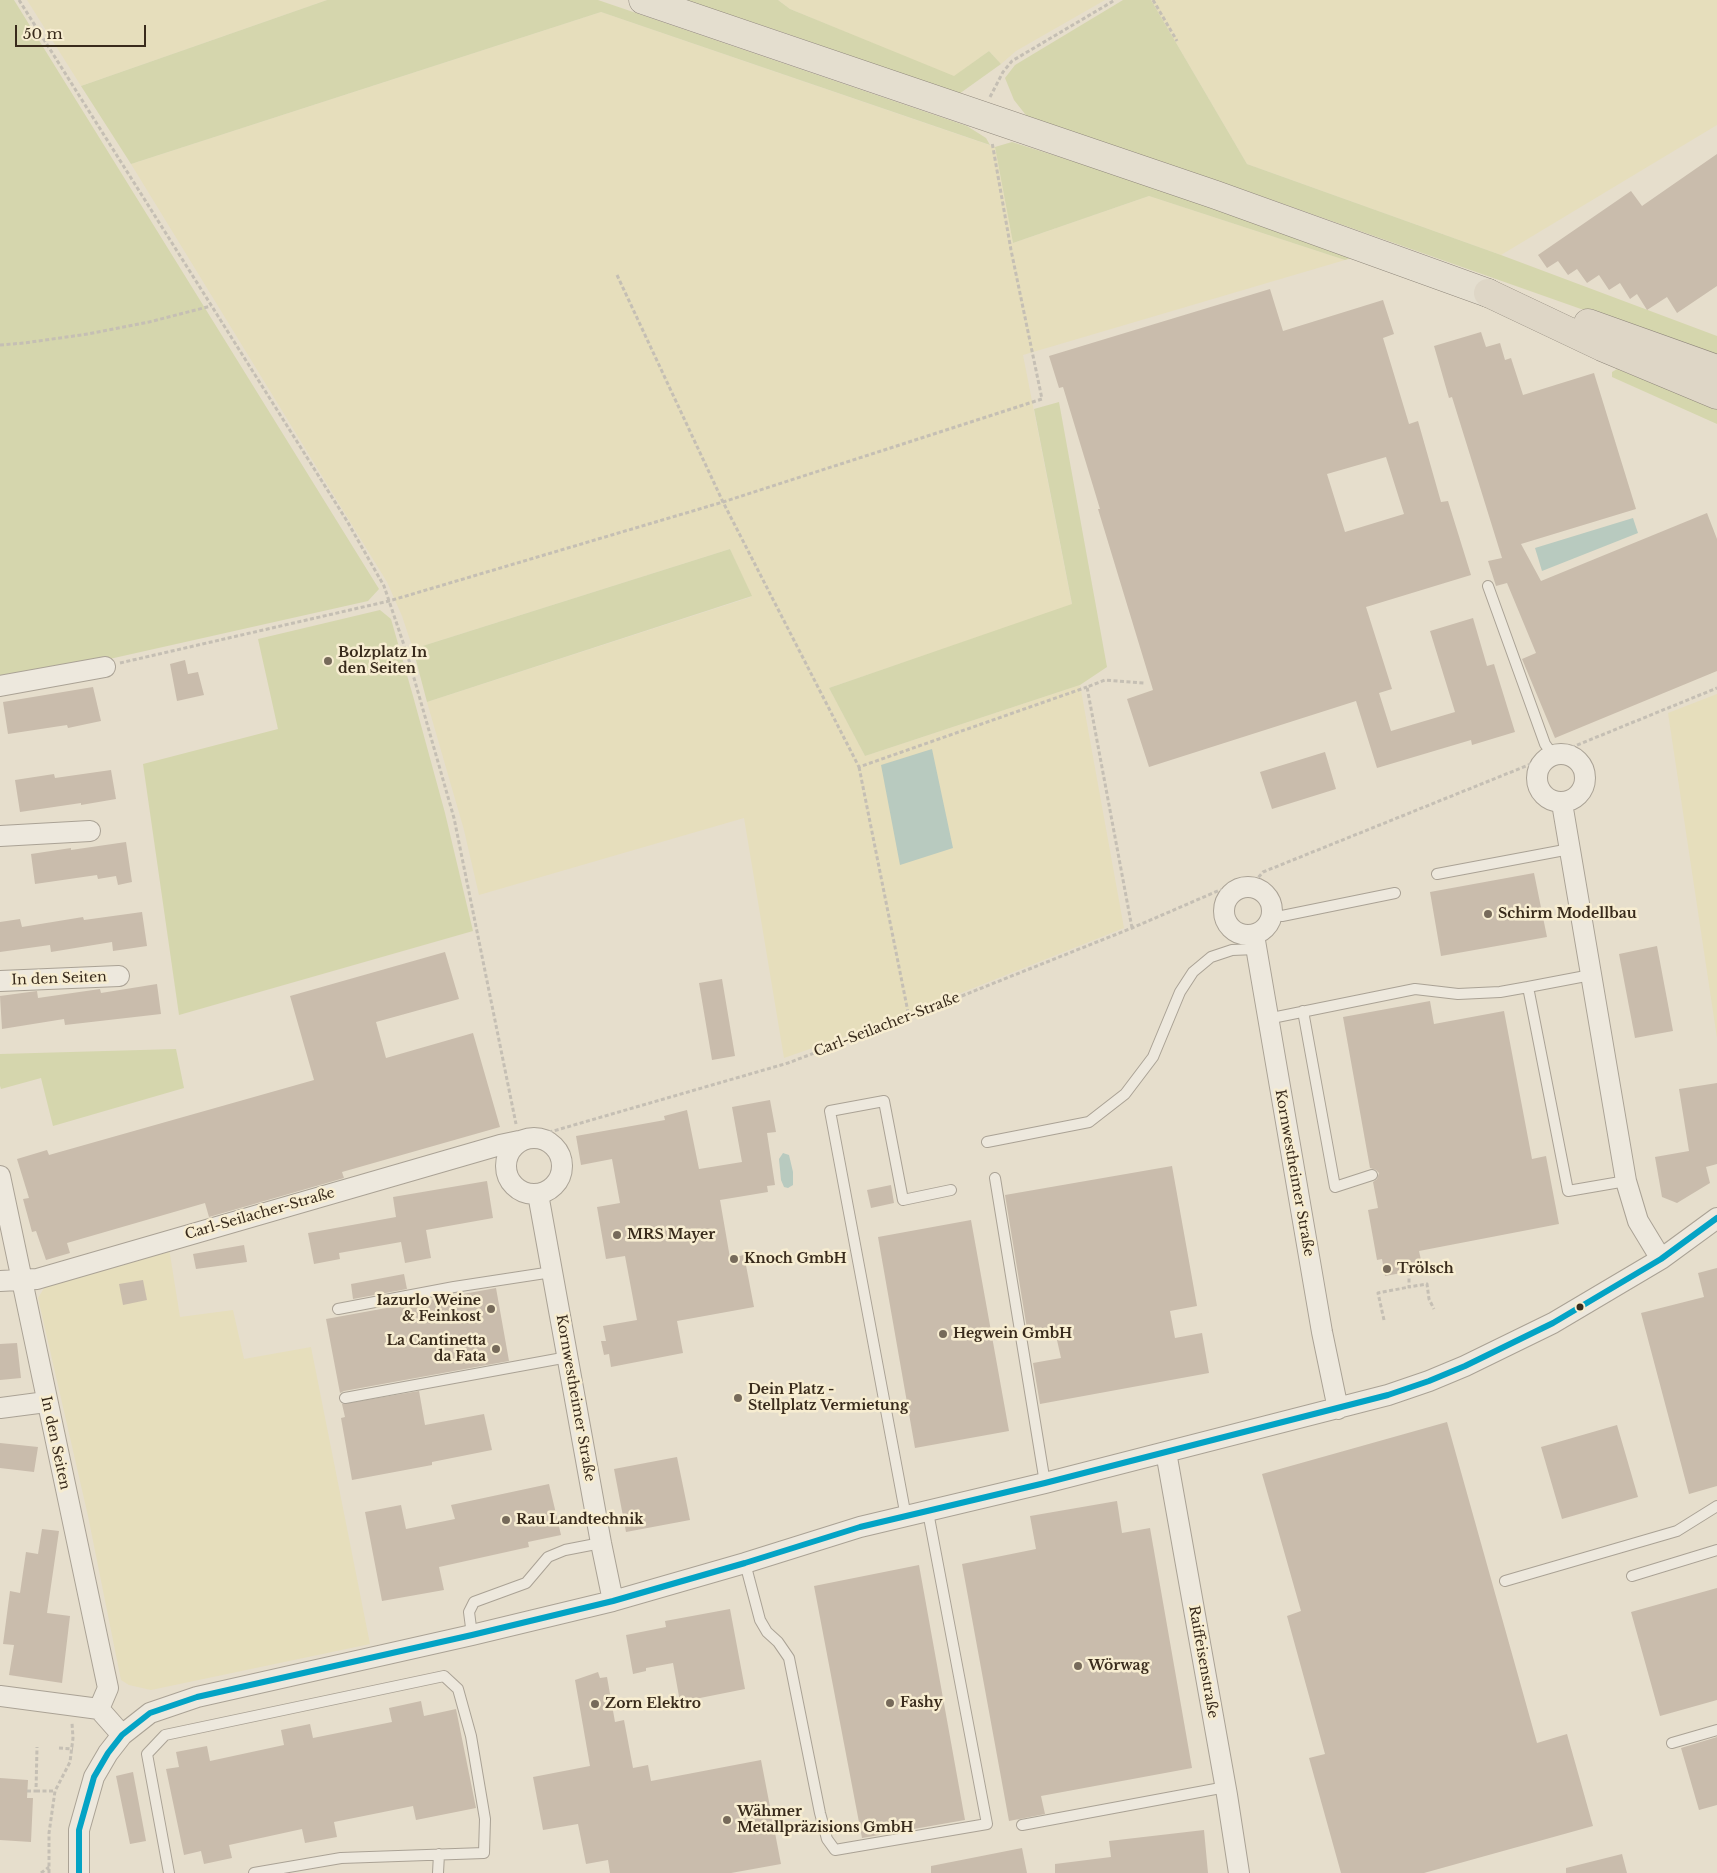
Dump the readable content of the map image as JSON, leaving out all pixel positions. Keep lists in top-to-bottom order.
{
  "streets": {
    "street": [
      "In den Seiten",
      "Carl-Seilacher-Straße",
      "Kornwestheimer Straße",
      "Raiffeisenstraße"
    ]
  },
  "crossings": [
    ["In den Seiten", "Carl-Seilacher-Straße"],
    ["Carl-Seilacher-Straße", "Kornwestheimer Straße"]
  ],
  "places": [
    "Bolzplatz In den Seiten",
    "Schirm Modellbau",
    "MRS Mayer",
    "Knoch GmbH",
    "Trölsch",
    "Iazurlo Weine & Feinkost",
    "Hegwein GmbH",
    "La Cantinetta da Fata",
    "Dein Platz - Stellplatz Vermietung",
    "Rau Landtechnik",
    "Wörwag",
    "Fashy",
    "Zorn Elektro",
    "Wähmer Metallpräzisions GmbH"
  ],
  "scale_bar": "50 m"
}
